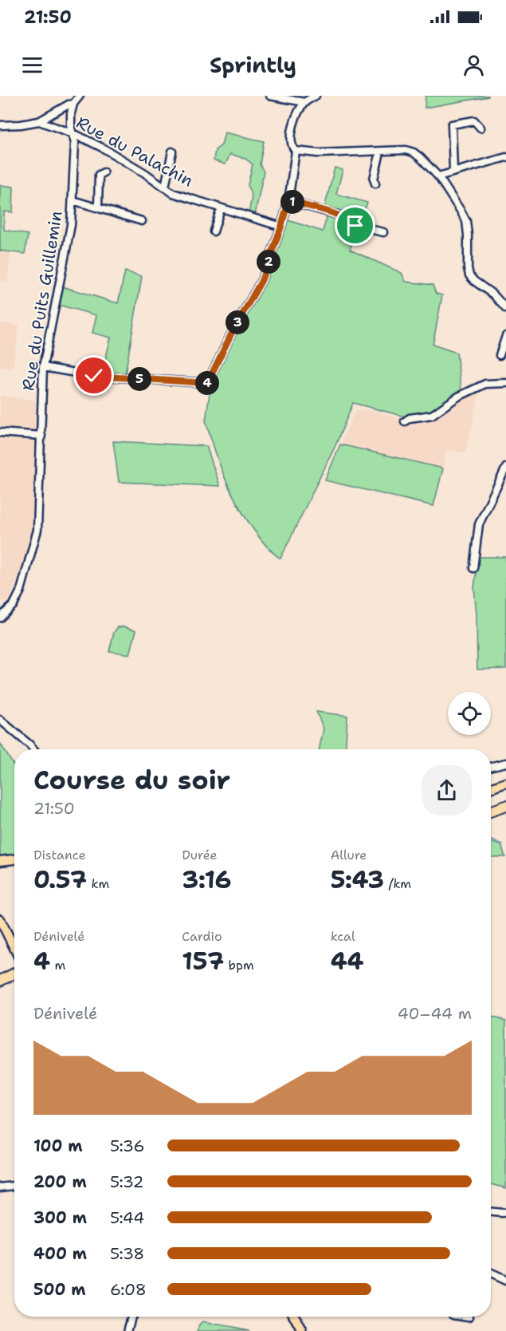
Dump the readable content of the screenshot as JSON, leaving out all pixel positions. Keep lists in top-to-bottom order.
{
  "streets": {
    "street": ["Rue du Palachin", "Rue du Puits Guillemin"]
  },
  "crossings": [
    ["Rue du Palachin", "Rue du Puits Guillemin"]
  ],
  "page": {
    "status": "21:50",
    "header": "Sprintly",
    "pins": [
      "1",
      "2",
      "3",
      "5",
      "4"
    ],
    "heading": ["Course du soir", "21:50"],
    "stats": [
      ["Distance", "0.57 km"],
      ["Durée", "3:16"],
      ["Allure", "5:43 /km"],
      ["Dénivelé", "4 m"],
      ["Cardio", "157 bpm"],
      ["kcal", "44"]
    ],
    "chart": ["Dénivelé", "40–44 m"],
    "list": [
      {
        "name": "100 m",
        "note": "5:36"
      },
      {
        "name": "200 m",
        "note": "5:32"
      },
      {
        "name": "300 m",
        "note": "5:44"
      },
      {
        "name": "400 m",
        "note": "5:38"
      },
      {
        "name": "500 m",
        "note": "6:08"
      }
    ]
  }
}
